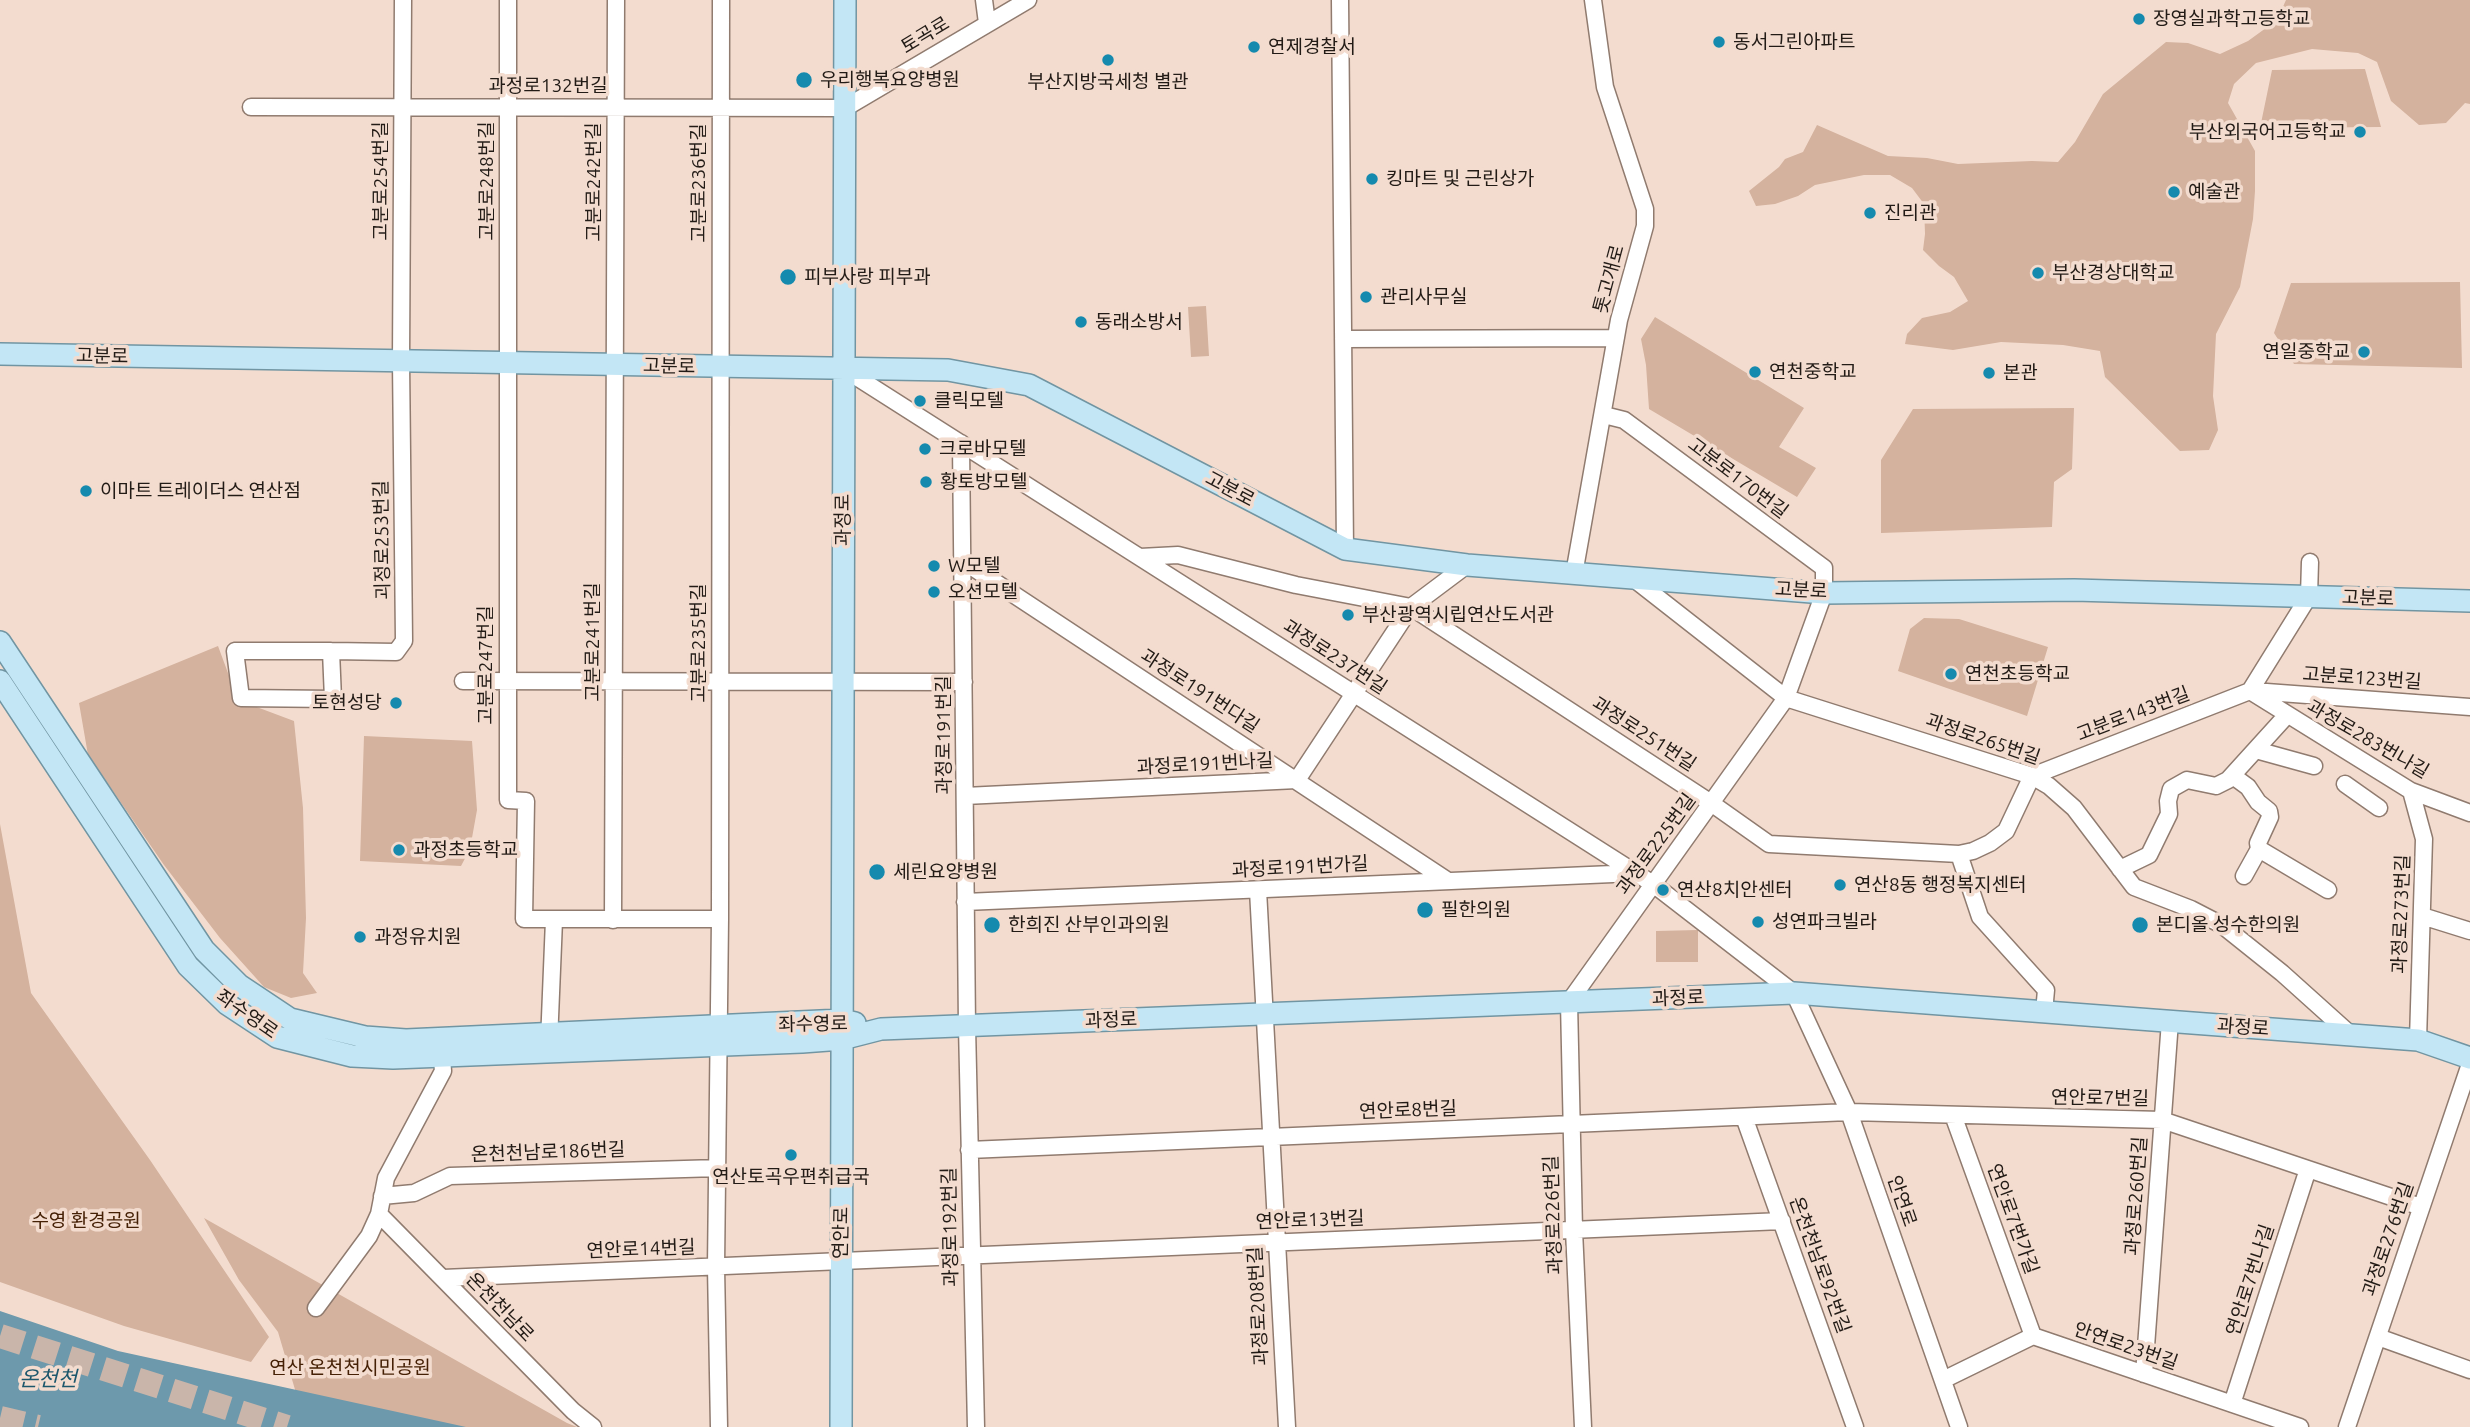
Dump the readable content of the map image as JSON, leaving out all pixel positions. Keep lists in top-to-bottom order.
{
  "streets": {
    "main road": [
      "고분로",
      "과정로",
      "좌수영로",
      "연안로"
    ],
    "street": [
      "토곡로",
      "과정로132번길",
      "고분로254번길",
      "고분로248번길",
      "고분로242번길",
      "고분로236번길",
      "톳고개로",
      "고분로170번길",
      "괴정로253번길",
      "고분로241번길",
      "고분로235번길",
      "과정로237번길",
      "고분로247번길",
      "고분로123번길",
      "과정로191번다길",
      "고분로143번길",
      "과정로251번길",
      "과정로191번길",
      "과정로265번길",
      "과정로283번나길",
      "과정로191번나길",
      "과정로225번길",
      "과정로191번가길",
      "과정로273번길",
      "연안로7번길",
      "연안로8번길",
      "온천천남로186번길",
      "과정로260번길",
      "안연로",
      "과정로226번길",
      "연안로7번가길",
      "연안로13번길",
      "과정로192번길",
      "과정로276번길",
      "연안로14번길",
      "온천천남로92번길",
      "연안로7번나길",
      "과정로208번길",
      "온천천남로",
      "안연로23번길"
    ]
  },
  "crossings": [
    ["토곡로", "과정로132번길"],
    ["토곡로", "과정로"],
    ["과정로132번길", "고분로254번길"],
    ["과정로132번길", "고분로248번길"],
    ["과정로132번길", "고분로242번길"],
    ["과정로132번길", "고분로236번길"],
    ["과정로132번길", "과정로"],
    ["고분로254번길", "고분로"],
    ["고분로254번길", "괴정로253번길"],
    ["고분로248번길", "고분로"],
    ["고분로248번길", "고분로247번길"],
    ["고분로242번길", "고분로"],
    ["고분로242번길", "고분로241번길"],
    ["고분로236번길", "고분로"],
    ["고분로236번길", "고분로235번길"],
    ["톳고개로", "고분로"],
    ["톳고개로", "고분로170번길"],
    ["고분로", "고분로170번길"],
    ["고분로", "과정로"],
    ["고분로", "괴정로253번길"],
    ["고분로", "고분로241번길"],
    ["고분로", "고분로235번길"],
    ["고분로", "과정로237번길"],
    ["고분로", "고분로247번길"],
    ["고분로", "과정로265번길"],
    ["고분로", "과정로191번나길"],
    ["고분로", "과정로225번길"],
    ["고분로170번길", "과정로225번길"],
    ["과정로", "과정로237번길"],
    ["과정로", "과정로191번길"],
    ["과정로", "과정로265번길"],
    ["과정로", "과정로225번길"],
    ["과정로", "과정로273번길"],
    ["과정로", "좌수영로"],
    ["과정로", "과정로260번길"],
    ["과정로", "안연로"],
    ["과정로", "과정로226번길"],
    ["과정로", "과정로192번길"],
    ["과정로", "연안로"],
    ["과정로", "과정로208번길"],
    ["고분로235번길", "좌수영로"],
    ["고분로235번길", "온천천남로186번길"],
    ["고분로235번길", "연안로14번길"],
    ["과정로237번길", "과정로251번길"],
    ["과정로237번길", "과정로191번길"],
    ["과정로237번길", "과정로191번나길"],
    ["과정로237번길", "과정로225번길"],
    ["과정로237번길", "과정로191번가길"],
    ["과정로237번길", "안연로"],
    ["고분로123번길", "고분로143번길"],
    ["고분로123번길", "과정로283번나길"],
    ["과정로191번다길", "과정로191번길"],
    ["과정로191번다길", "과정로191번나길"],
    ["과정로191번다길", "과정로191번가길"],
    ["고분로143번길", "과정로265번길"],
    ["고분로143번길", "과정로283번나길"],
    ["과정로251번길", "과정로191번나길"],
    ["과정로251번길", "과정로225번길"],
    ["과정로191번길", "과정로191번나길"],
    ["과정로191번길", "과정로191번가길"],
    ["과정로191번길", "과정로192번길"],
    ["과정로265번길", "과정로225번길"],
    ["과정로283번나길", "과정로273번길"],
    ["과정로225번길", "과정로226번길"],
    ["과정로191번가길", "과정로208번길"],
    ["좌수영로", "연안로"],
    ["연안로7번길", "연안로8번길"],
    ["연안로7번길", "과정로260번길"],
    ["연안로7번길", "안연로"],
    ["연안로7번길", "연안로7번가길"],
    ["연안로7번길", "과정로276번길"],
    ["연안로7번길", "연안로7번나길"],
    ["연안로8번길", "안연로"],
    ["연안로8번길", "과정로226번길"],
    ["연안로8번길", "과정로192번길"],
    ["연안로8번길", "온천천남로92번길"],
    ["연안로8번길", "과정로208번길"],
    ["과정로260번길", "안연로23번길"],
    ["과정로226번길", "연안로13번길"],
    ["연안로7번가길", "안연로23번길"],
    ["연안로13번길", "과정로192번길"],
    ["연안로13번길", "연안로"],
    ["연안로13번길", "연안로14번길"],
    ["연안로13번길", "온천천남로92번길"],
    ["연안로13번길", "과정로208번길"],
    ["연안로", "연안로14번길"],
    ["연안로14번길", "온천천남로"],
    ["연안로7번나길", "안연로23번길"]
  ],
  "water": ["온천천"],
  "parks": ["수영 환경공원", "연산 온천천시민공원"],
  "places": [
    "장영실과학고등학교",
    "동서그린아파트",
    "연제경찰서",
    "부산지방국세청 별관",
    "우리행복요양병원",
    "부산외국어고등학교",
    "킹마트 및 근린상가",
    "예술관",
    "진리관",
    "부산경상대학교",
    "피부사랑 피부과",
    "관리사무실",
    "동래소방서",
    "연일중학교",
    "연천중학교",
    "본관",
    "클릭모텔",
    "크로바모텔",
    "황토방모텔",
    "이마트 트레이더스 연산점",
    "W모텔",
    "오션모텔",
    "부산광역시립연산도서관",
    "연천초등학교",
    "토현성당",
    "과정초등학교",
    "세린요양병원",
    "연산8동 행정복지센터",
    "연산8치안센터",
    "필한의원",
    "성연파크빌라",
    "한희진 산부인과의원",
    "본디올 성수한의원",
    "과정유치원",
    "연산토곡우편취급국"
  ]
}
